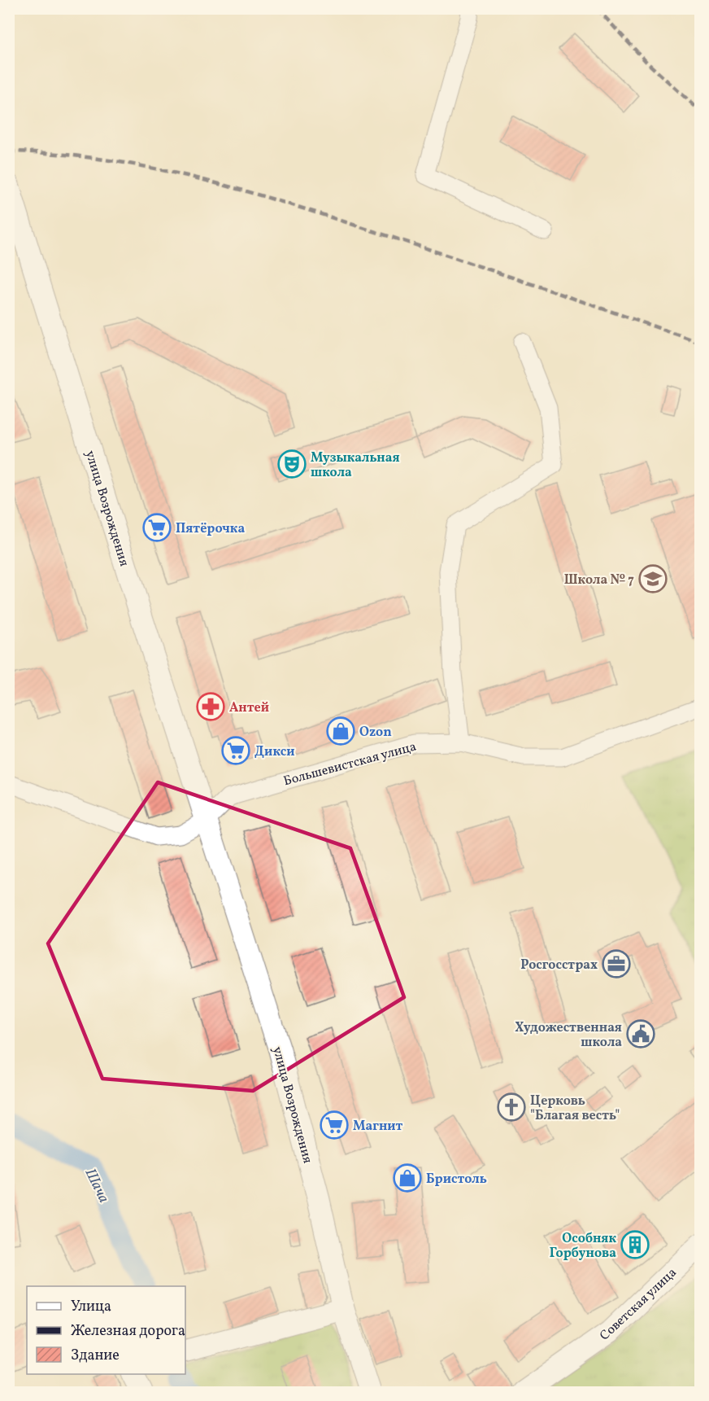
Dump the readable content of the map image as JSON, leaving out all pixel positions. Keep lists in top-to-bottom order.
{
  "streets": {
    "main road": ["улица Возрождения", "Советская улица"],
    "street": ["Большевистская улица"]
  },
  "crossings": [
    ["улица Возрождения", "Большевистская улица"]
  ],
  "water": ["Шача"],
  "places": {
    "theatre": ["Музыкальная школа"],
    "supermarket": ["Пятёрочка", "Дикси", "Магнит"],
    "school or university": ["Школа № 7"],
    "pharmacy": ["Антей"],
    "shop": ["Ozon", "Бристоль"],
    "office": ["Росгосстрах"],
    "public building": ["Художественная школа"],
    "church": ["Церковь \"Благая весть\""],
    "building": ["Особняк Горбунова"]
  },
  "legend": ["Улица", "Железная дорога", "Здание"]
}
